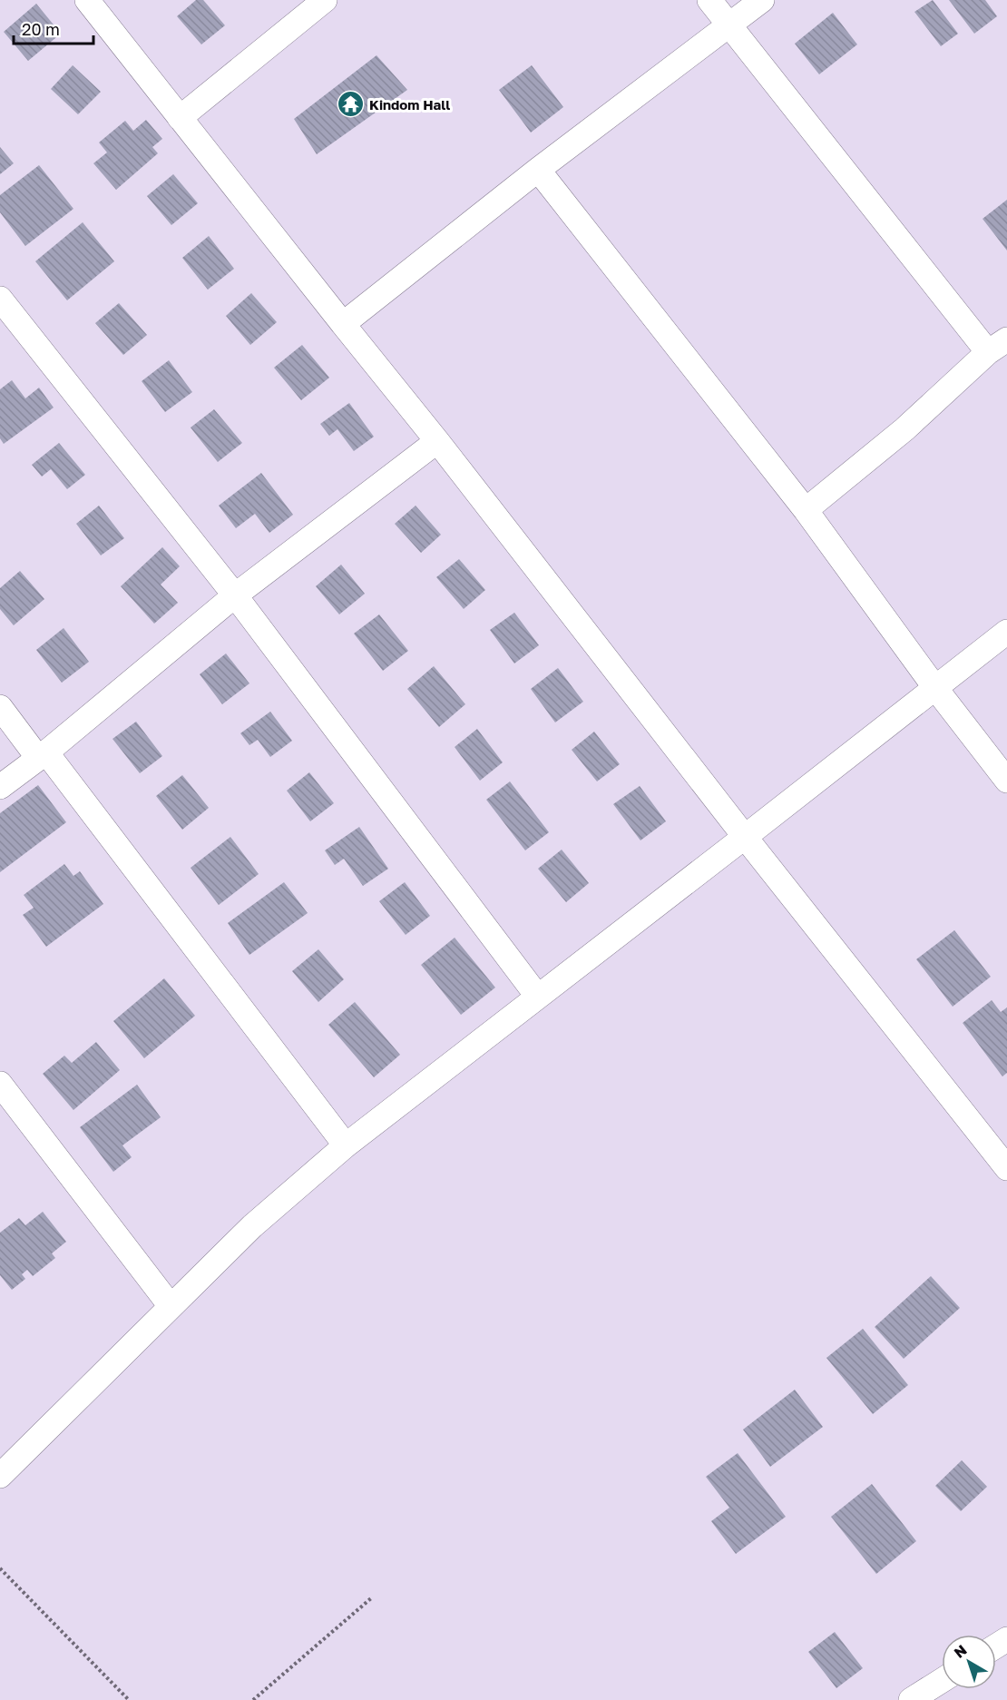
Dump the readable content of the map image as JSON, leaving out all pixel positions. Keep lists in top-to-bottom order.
{
  "places": {
    "temple": ["Kindom Hall"]
  },
  "scale_bar": "20 m",
  "north": "top left"
}
